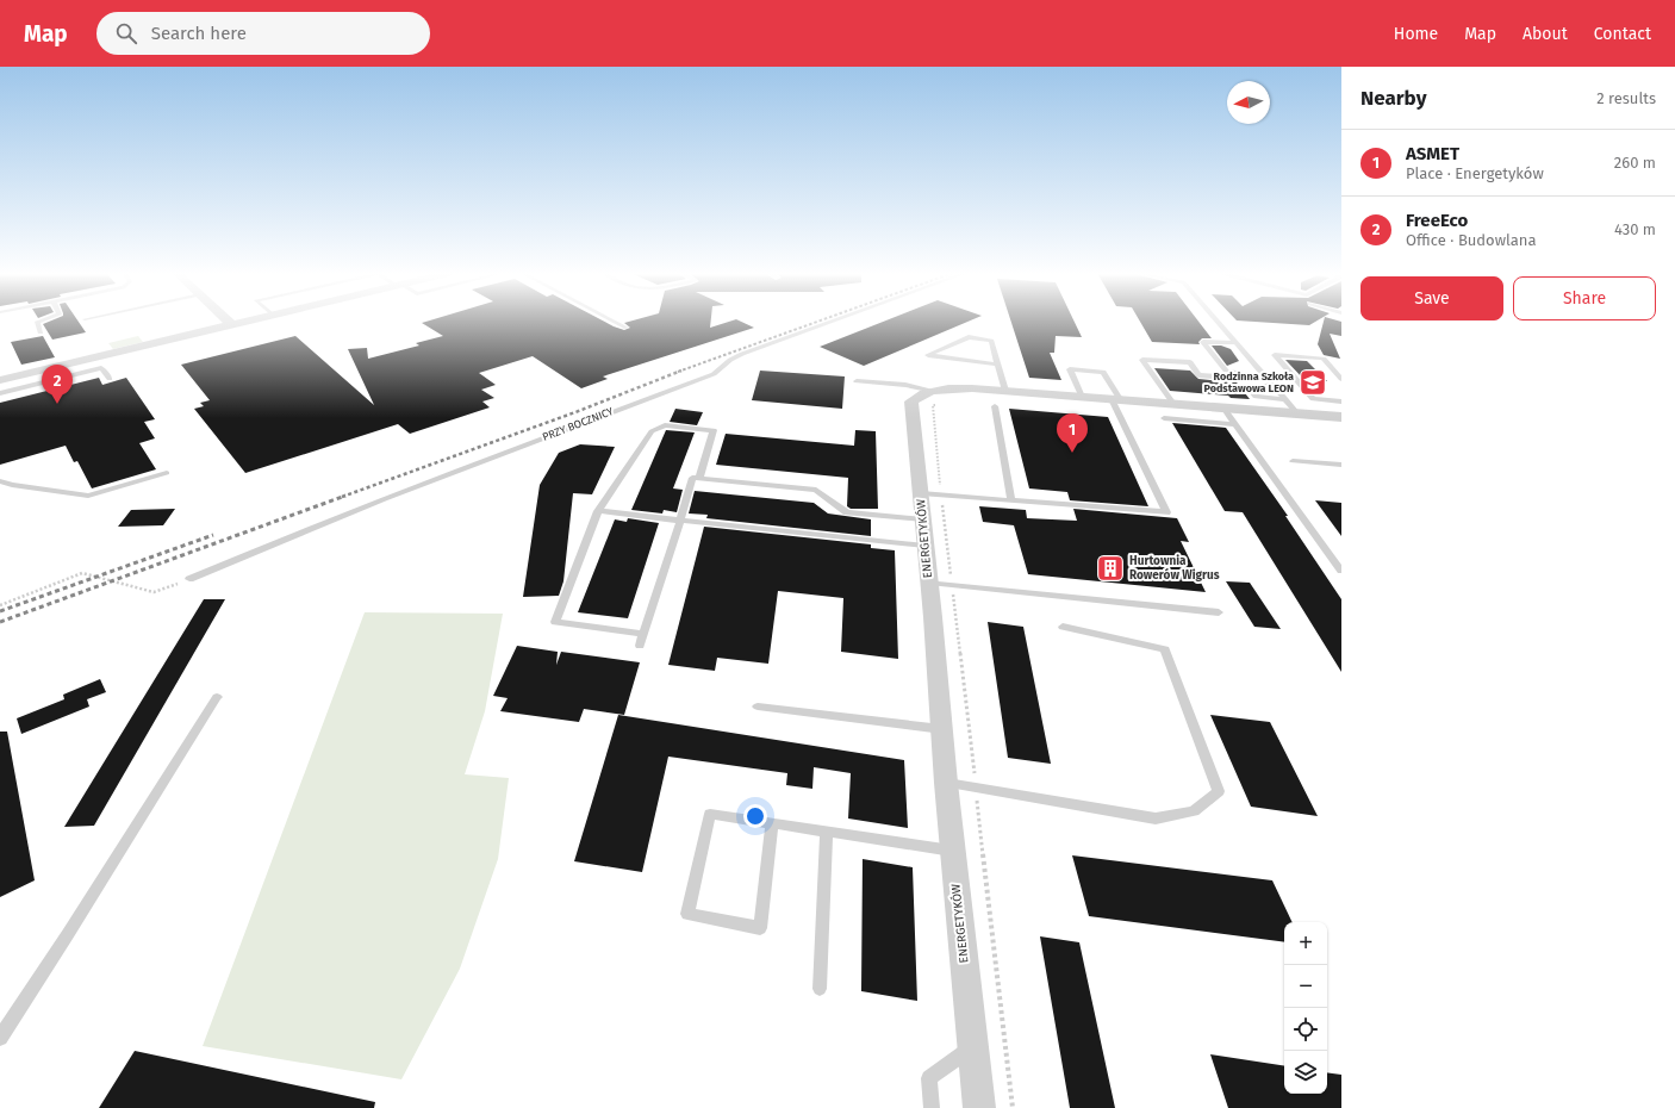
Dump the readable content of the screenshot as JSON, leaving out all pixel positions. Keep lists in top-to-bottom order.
{
  "streets": {
    "street": ["ENERGETYKÓW"],
    "lane": ["PRZY BOCZNICY"]
  },
  "places": {
    "school or university": ["Rodzinna Szkoła Podstawowa LEON"],
    "building": ["Hurtownia Rowerów Wigrus"]
  },
  "north": "left",
  "page": {
    "header": "Map",
    "search": "Search here",
    "nav": [
      "Home",
      "Map",
      "About",
      "Contact"
    ],
    "heading": ["Nearby", "2 results"],
    "list": [
      {
        "mark": "1",
        "name": "ASMET",
        "note": "Place · Energetyków",
        "value": "260 m"
      },
      {
        "mark": "2",
        "name": "FreeEco",
        "note": "Office · Budowlana",
        "value": "430 m"
      }
    ],
    "buttons": ["Save", "Share"],
    "pins": ["2", "1"],
    "map_buttons": ["+", "−"]
  }
}
